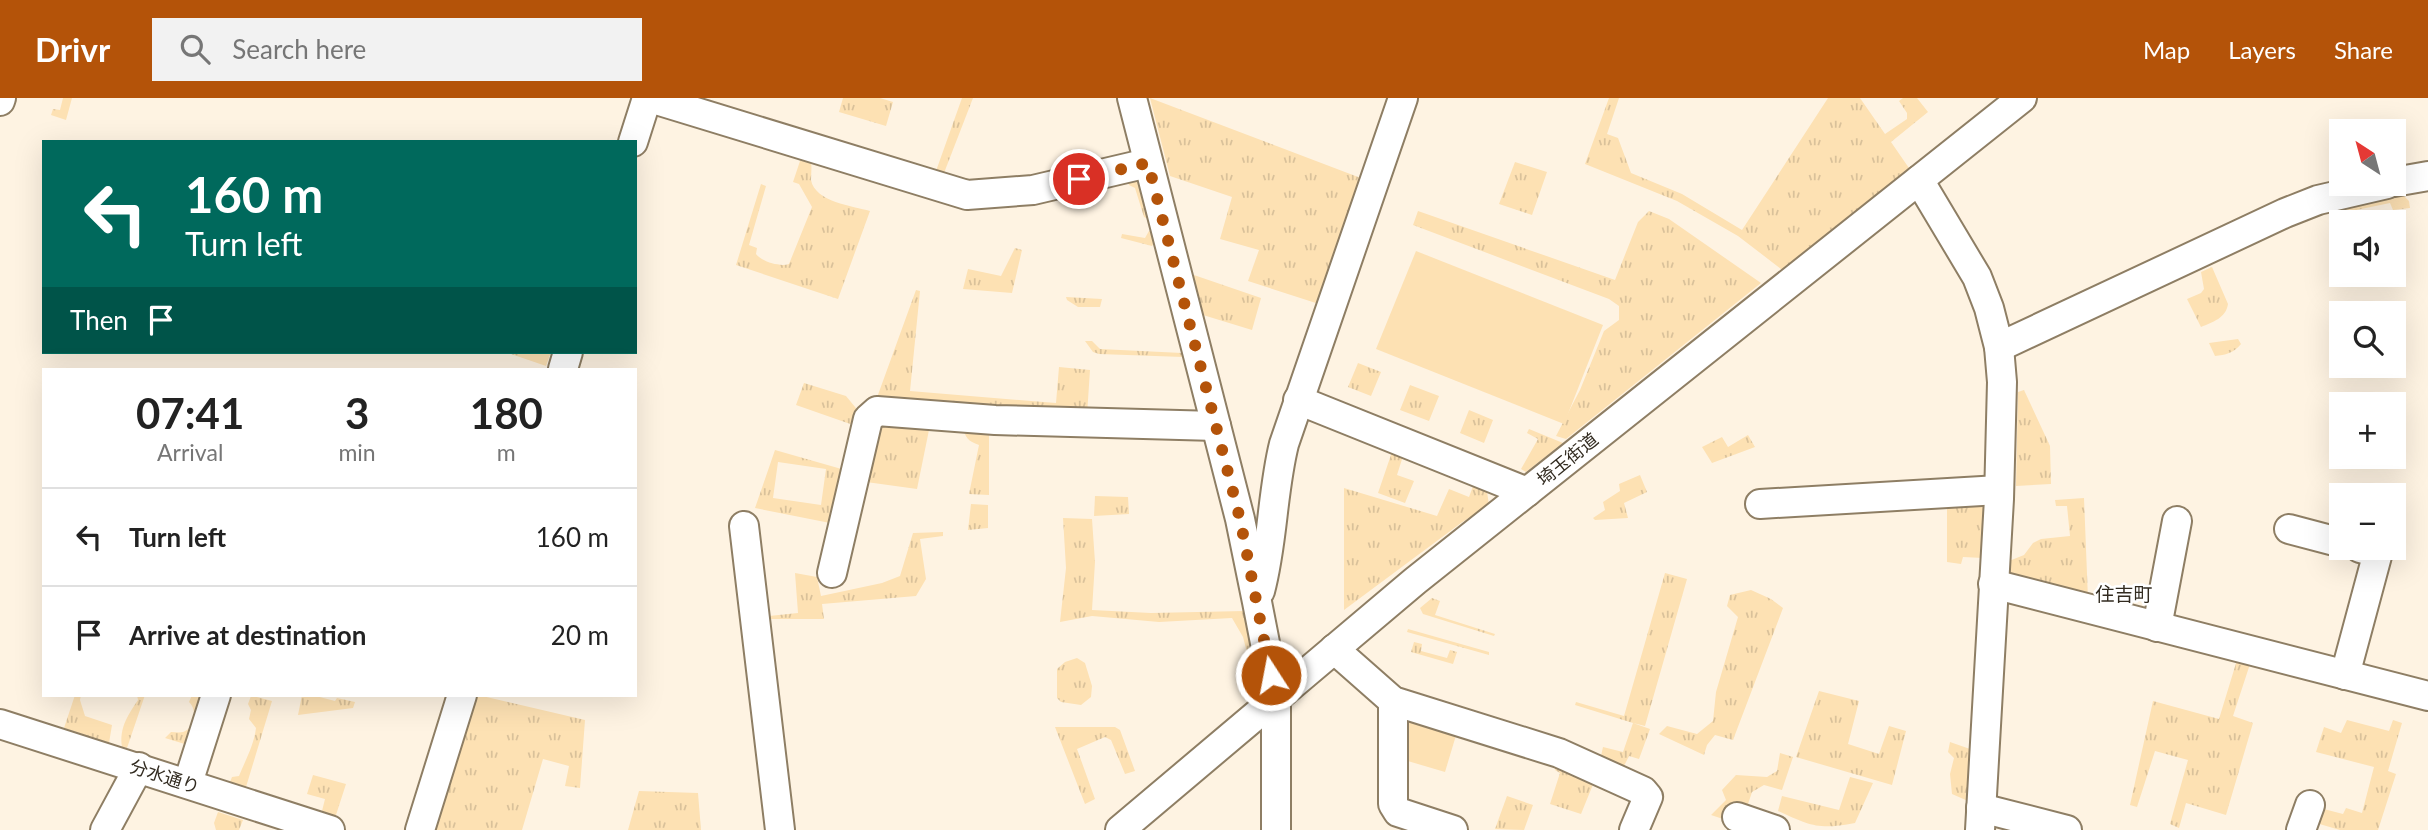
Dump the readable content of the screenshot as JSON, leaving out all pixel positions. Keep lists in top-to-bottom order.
{
  "streets": {
    "street": ["埼玉街道", "分水通り"]
  },
  "districts": ["住吉町"],
  "north": "top left",
  "page": {
    "header": "Drivr",
    "search": "Search here",
    "nav": ["Map", "Layers", "Share"],
    "map_buttons": ["+", "−"],
    "turn": ["160 m", "Turn left"],
    "then": "Then",
    "eta": [
      "07:41",
      "Arrival",
      "3",
      "min",
      "180",
      "m"
    ],
    "list": [
      {
        "name": "Turn left",
        "value": "160 m"
      },
      {
        "name": "Arrive at destination",
        "value": "20 m"
      }
    ]
  }
}
